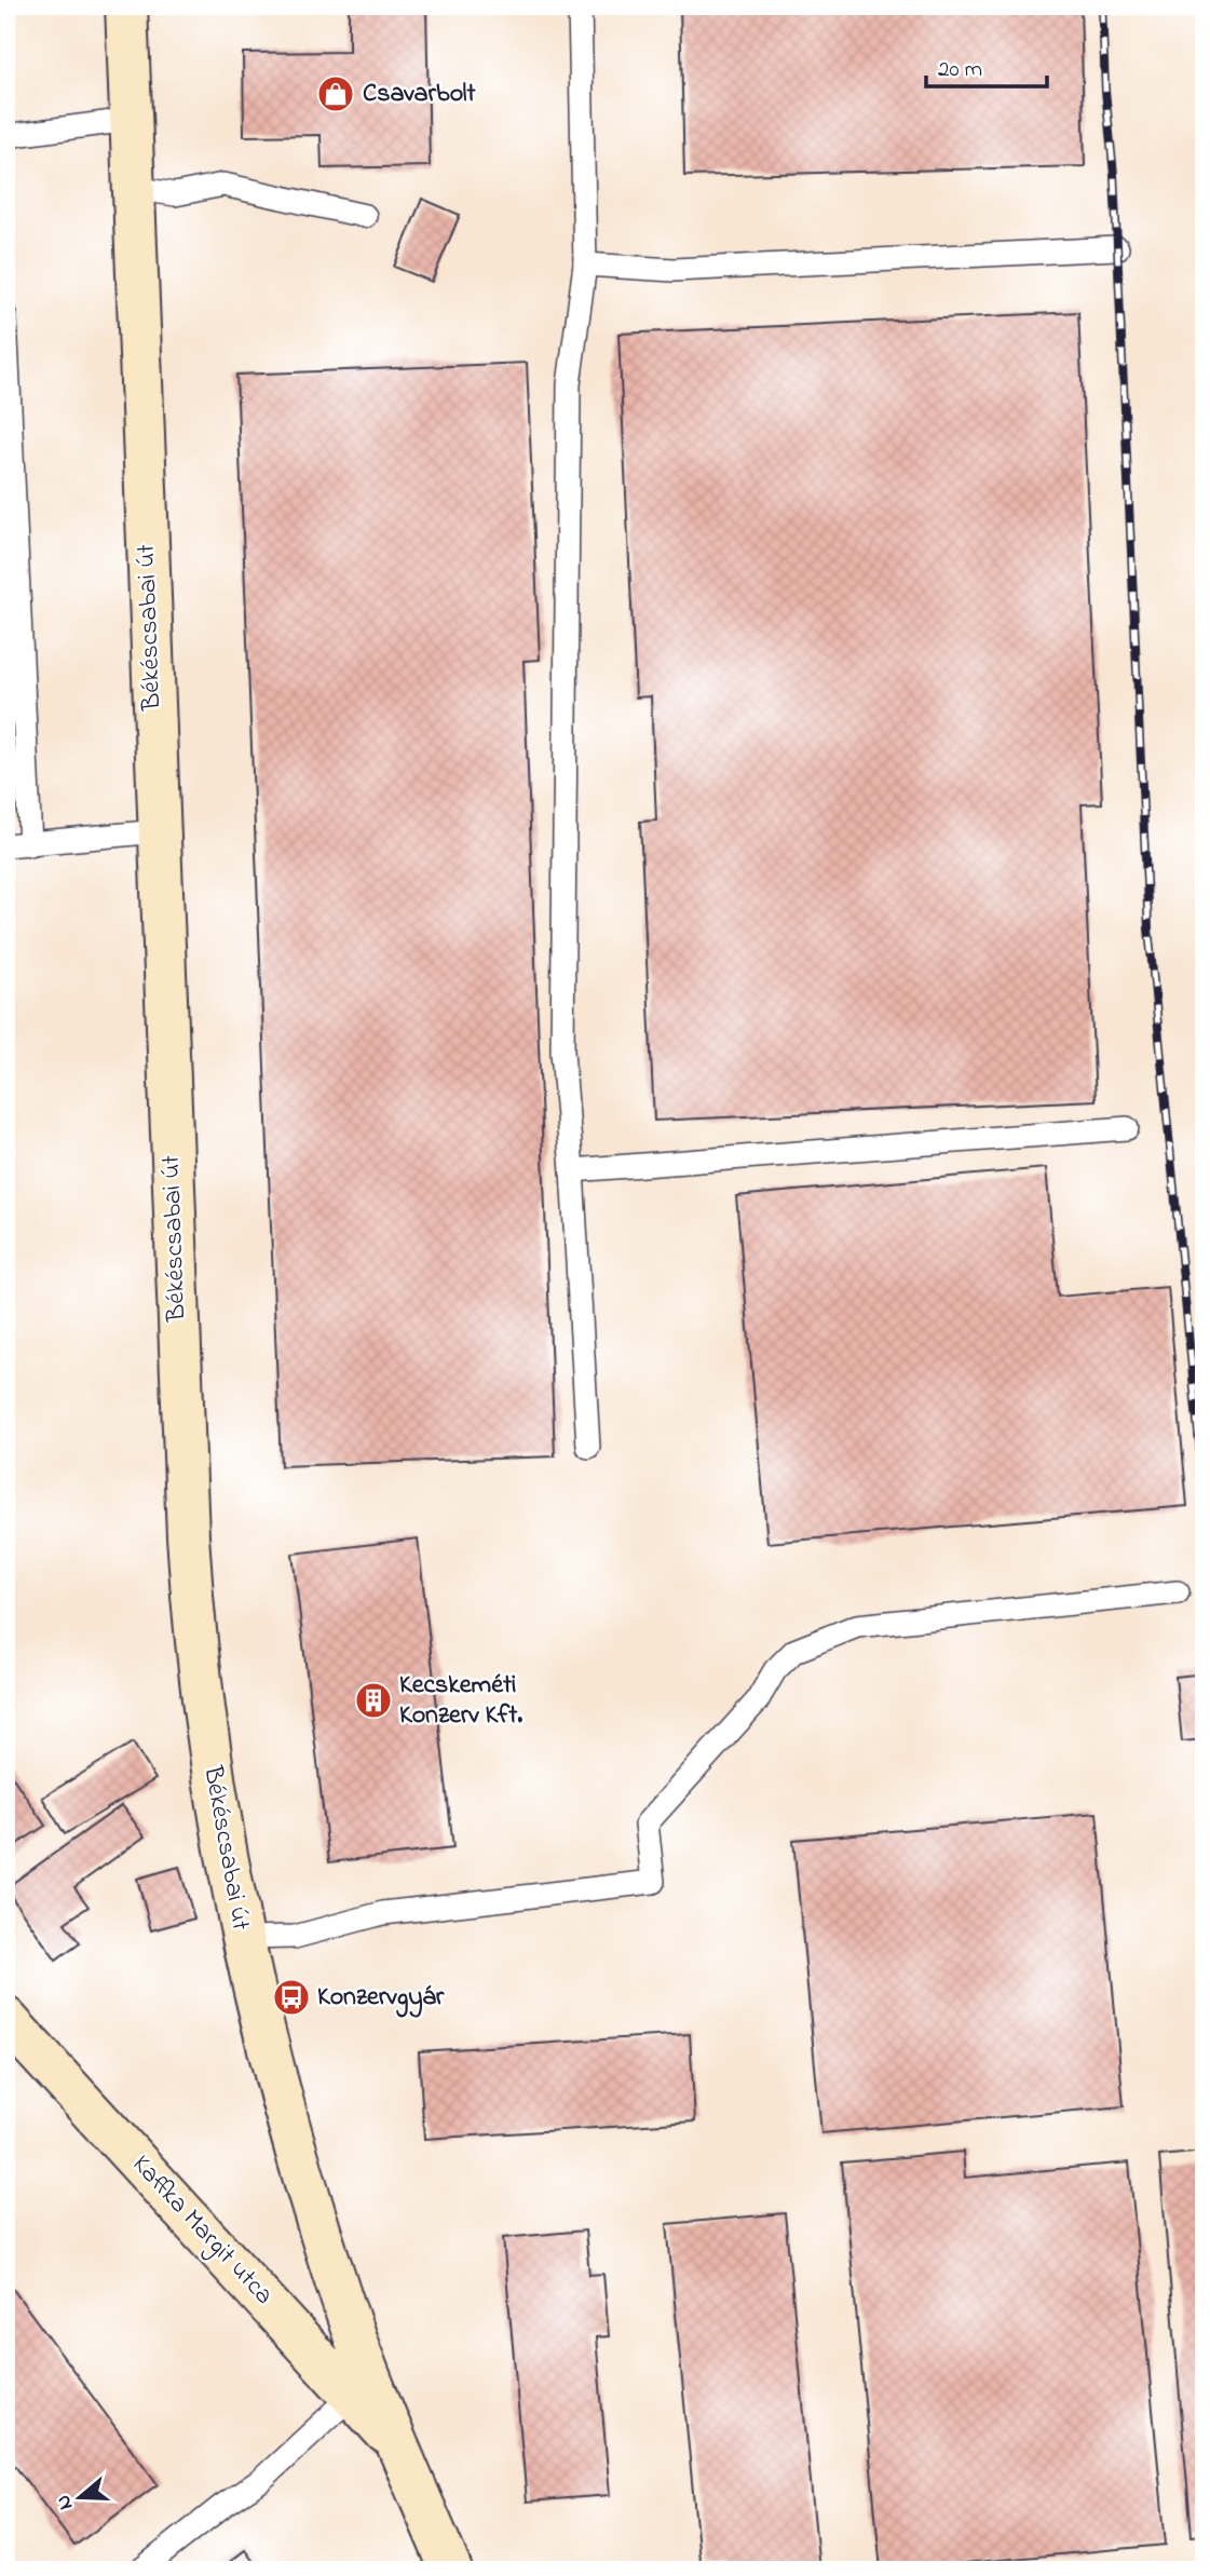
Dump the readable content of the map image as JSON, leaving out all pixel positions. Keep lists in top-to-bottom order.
{
  "streets": {
    "street": ["Békéscsabai út", "Kaffka Margit utca"]
  },
  "crossings": [
    ["Békéscsabai út", "Kaffka Margit utca"]
  ],
  "places": {
    "shop": ["Csavarbolt"],
    "building": ["Kecskeméti Konzerv Kft."],
    "bus stop": ["Konzervgyár"]
  },
  "scale_bar": "20 m",
  "north": "left"
}
